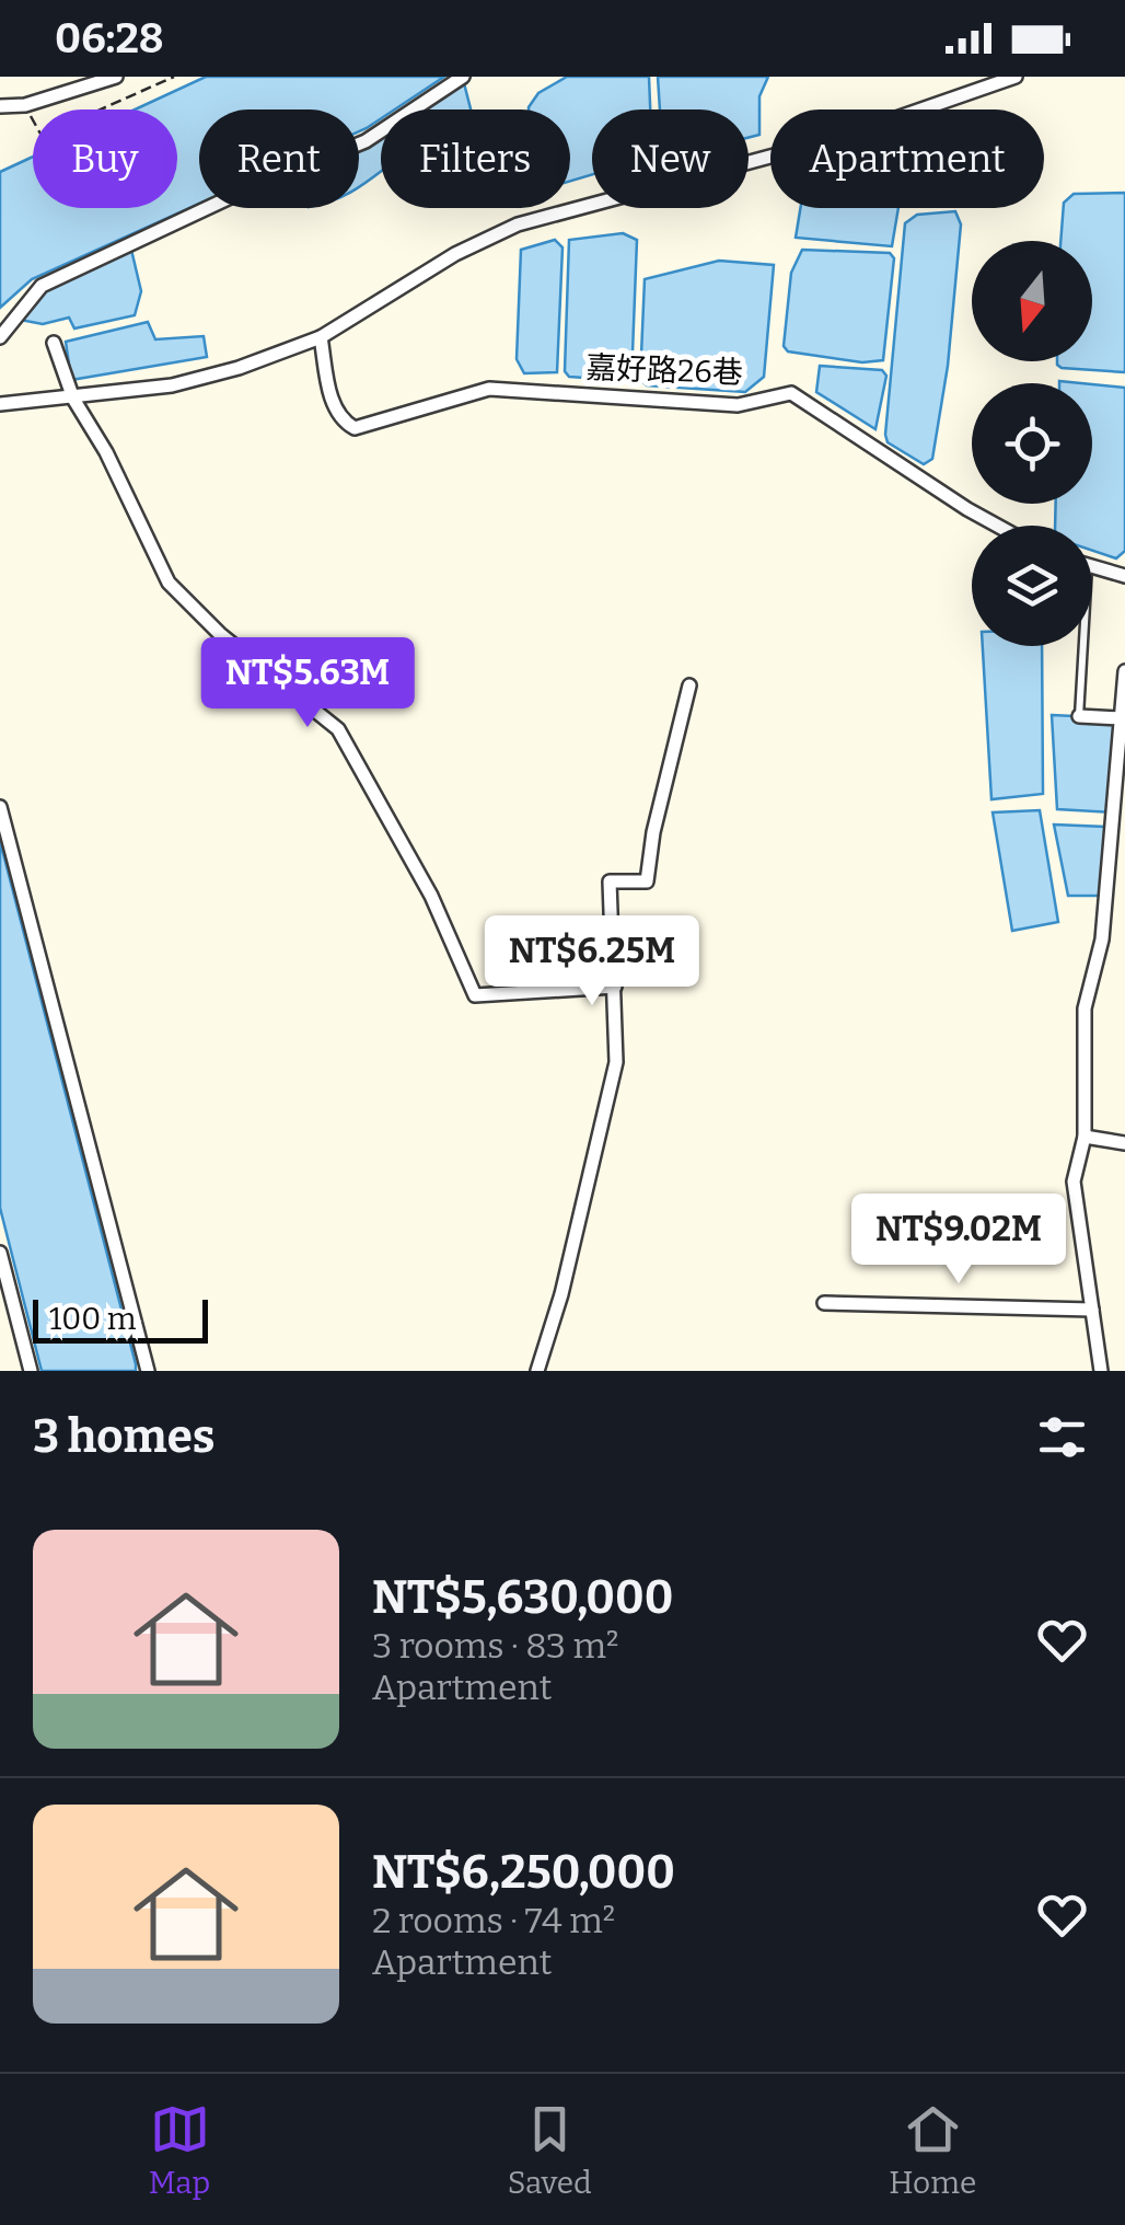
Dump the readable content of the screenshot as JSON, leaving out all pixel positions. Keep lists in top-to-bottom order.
{
  "streets": {
    "street": ["嘉好路26巷"]
  },
  "scale_bar": "100 m",
  "north": "bottom",
  "page": {
    "status": "06:28",
    "chip": [
      "Buy",
      "Rent",
      "Filters",
      "New",
      "Apartment"
    ],
    "price": ["NT$5.63M", "NT$6.25M", "NT$9.02M"],
    "scale": "100 m",
    "heading": "3 homes",
    "list": [
      {
        "name": "NT$5,630,000",
        "note": "3 rooms · 83 m² · Apartment"
      },
      {
        "name": "NT$6,250,000",
        "note": "2 rooms · 74 m² · Apartment"
      }
    ],
    "tabs": ["Map", "Saved", "Home"]
  }
}
